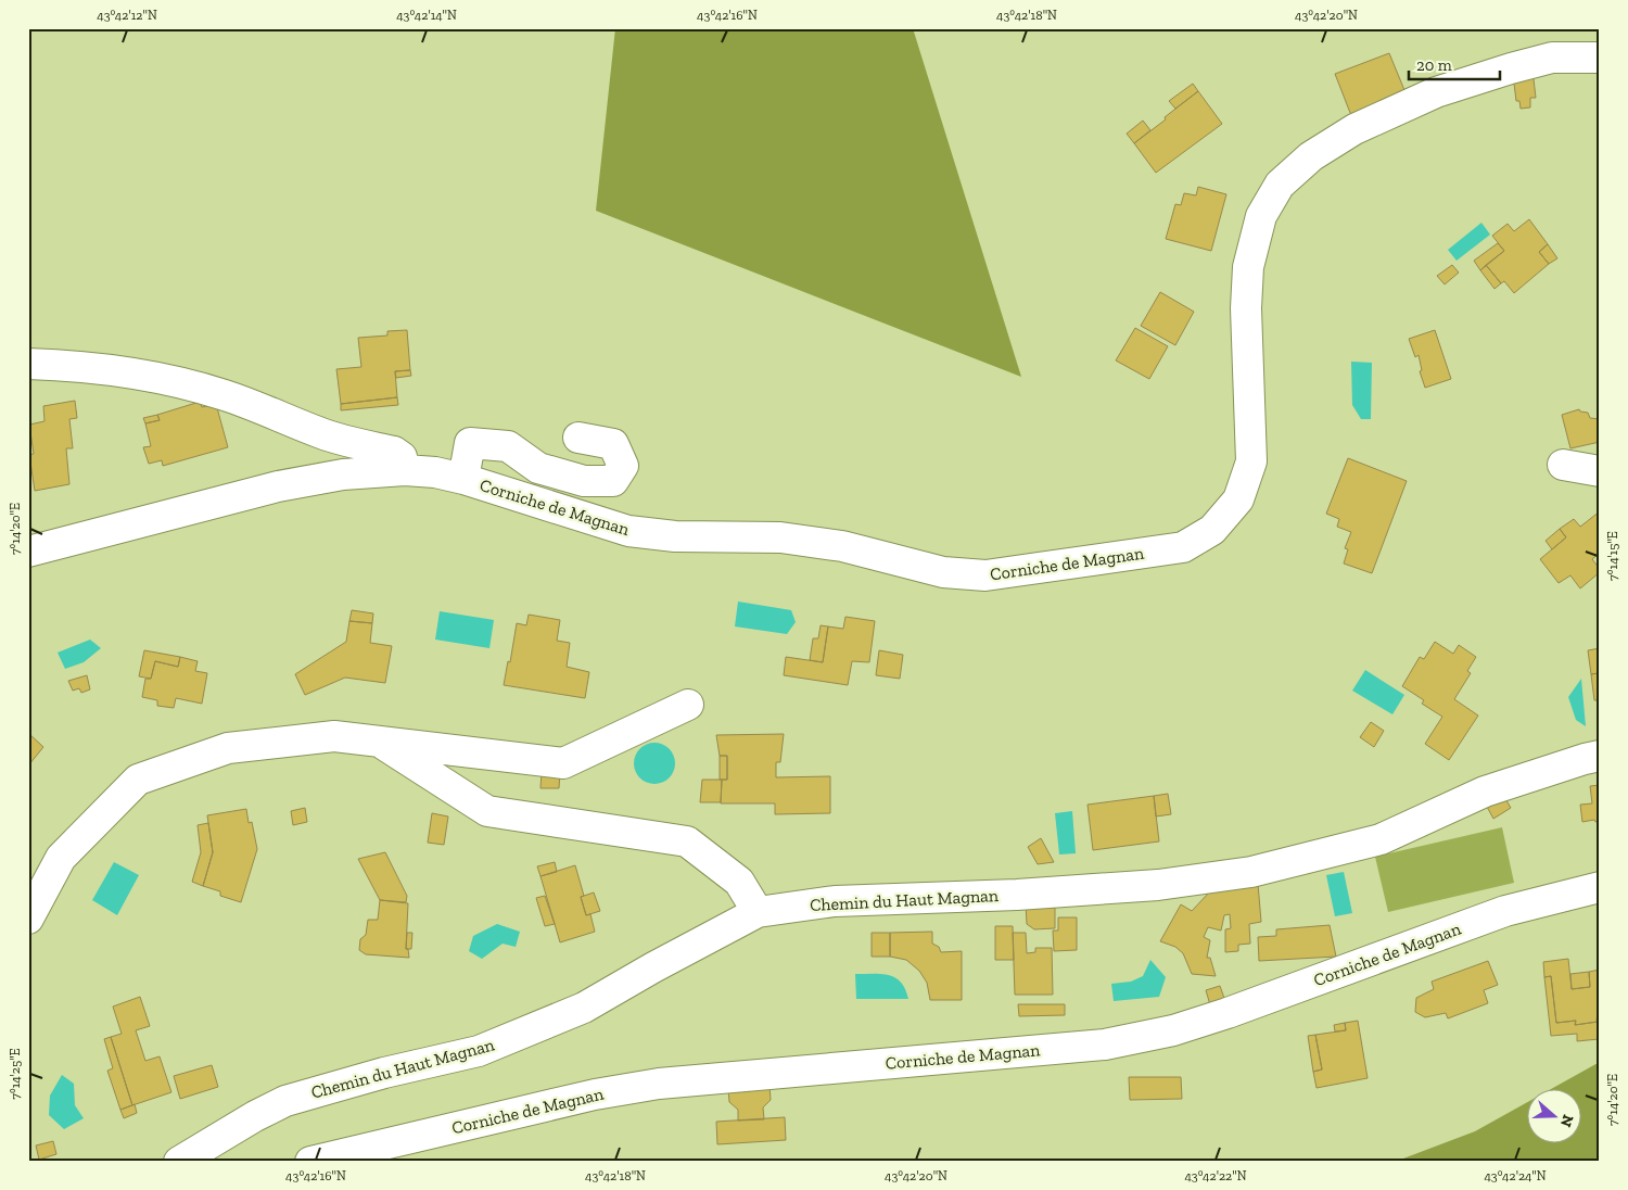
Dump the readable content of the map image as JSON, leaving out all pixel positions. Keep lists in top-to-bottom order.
{
  "streets": {
    "street": ["Corniche de Magnan", "Chemin du Haut Magnan"]
  },
  "scale_bar": "20 m",
  "north": "right",
  "coordinates": [
    "43°42'12\"N",
    "43°42'14\"N",
    "43°42'16\"N",
    "43°42'18\"N",
    "43°42'20\"N",
    "7°14'20\"E",
    "7°14'15\"E",
    "7°14'25\"E",
    "43°42'22\"N",
    "43°42'24\"N"
  ]
}
